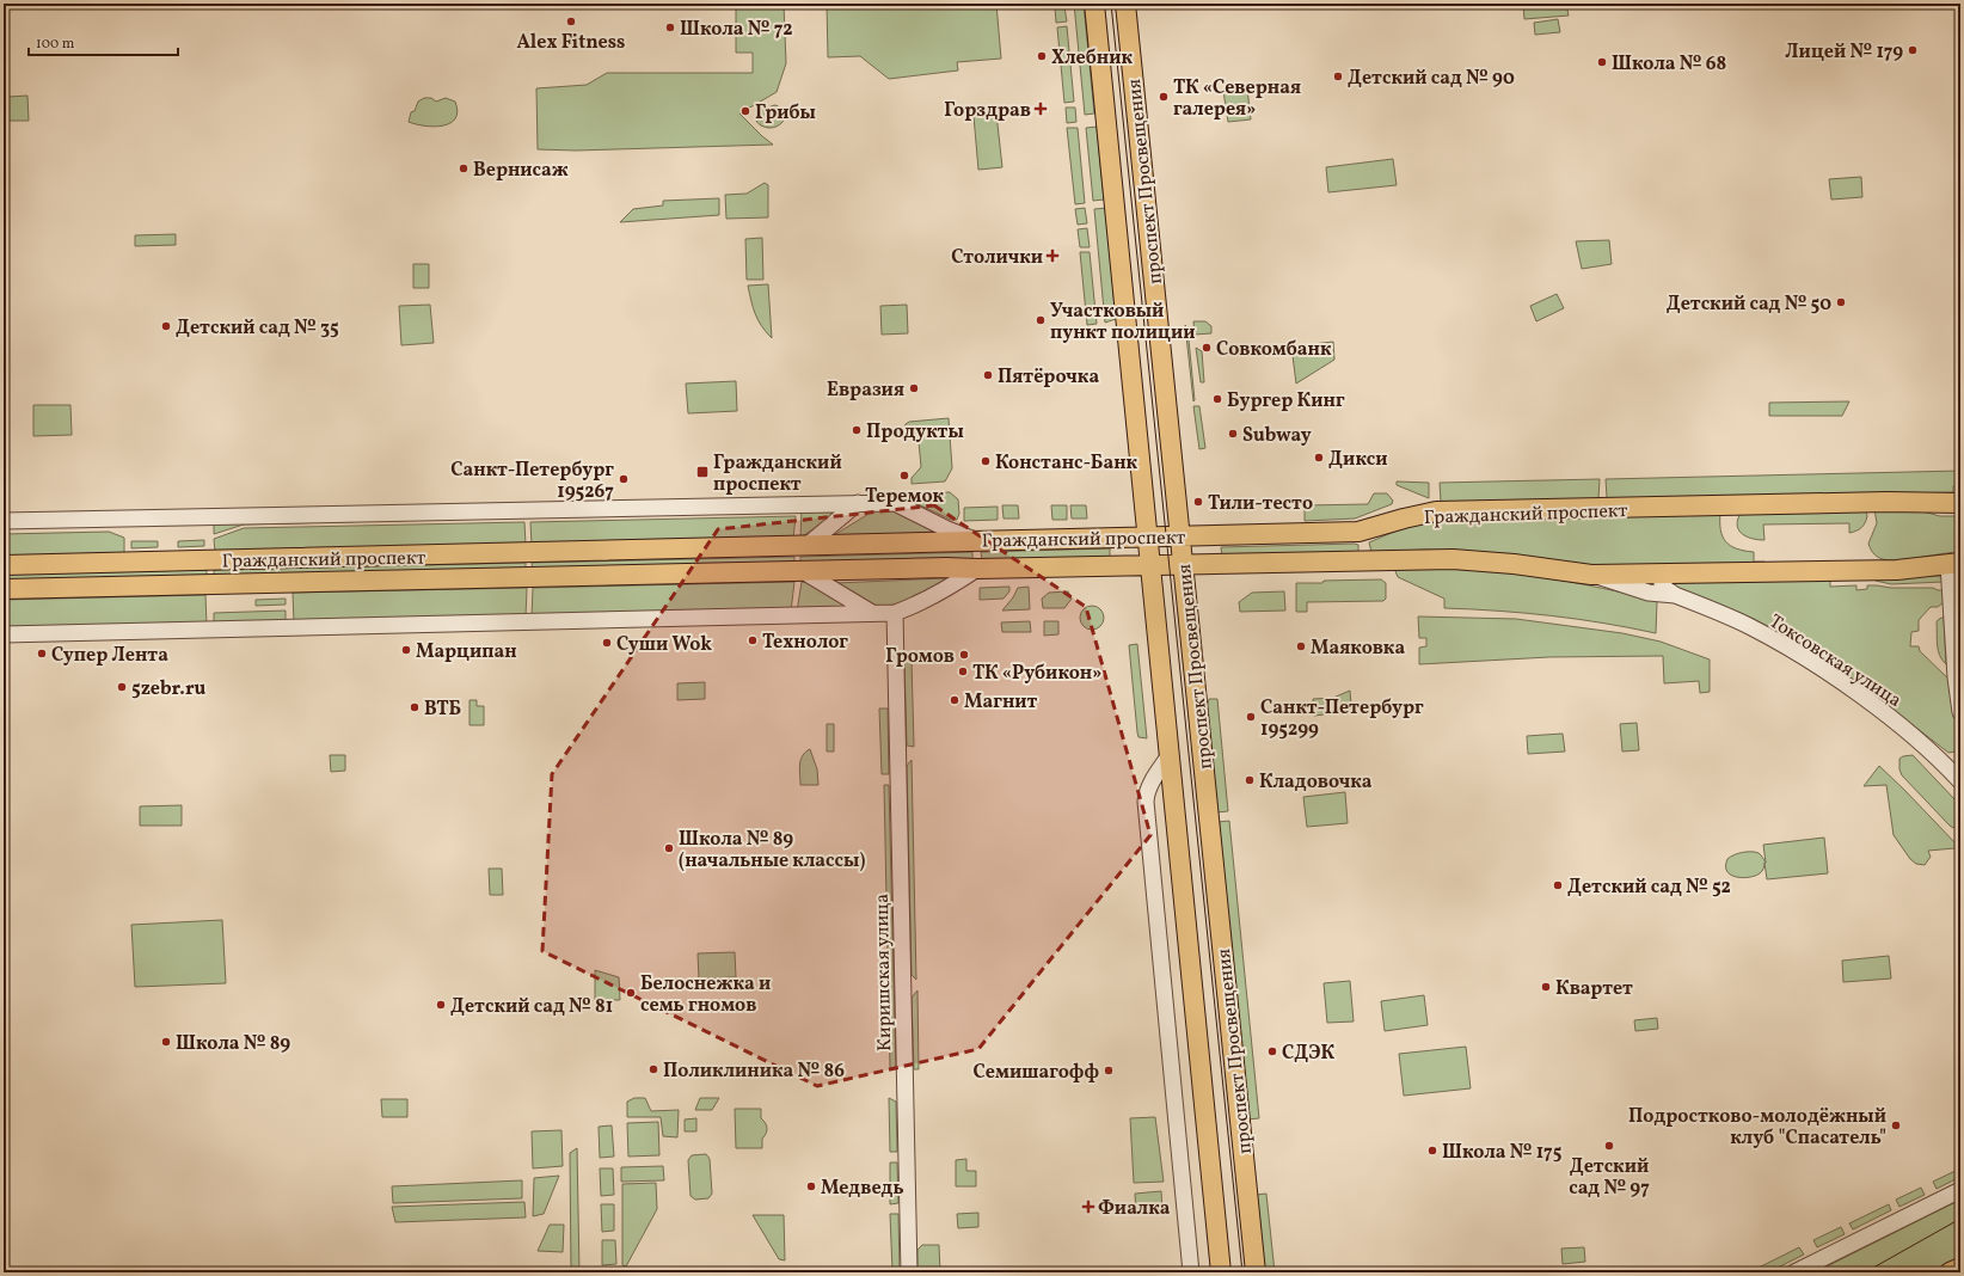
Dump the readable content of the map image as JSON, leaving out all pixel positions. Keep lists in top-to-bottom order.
{
  "streets": {
    "main road": ["проспект Просвещения", "Гражданский проспект"],
    "street": ["Токсовская улица", "Киришская улица"]
  },
  "crossings": [
    ["проспект Просвещения", "Гражданский проспект"],
    ["Гражданский проспект", "Токсовская улица"],
    ["Гражданский проспект", "Киришская улица"]
  ],
  "places": {
    "other": [
      "Alex Fitness",
      "Школа № 72",
      "Лицей № 179",
      "Хлебник",
      "Школа № 68",
      "Детский сад № 90",
      "ТК «Северная галерея»",
      "Грибы",
      "Вернисаж",
      "Детский сад № 50",
      "Участковый пункт полиции",
      "Детский сад № 35",
      "Совкомбанк",
      "Пятёрочка",
      "Евразия",
      "Бургер Кинг",
      "Продукты",
      "Subway",
      "Дикси",
      "Констанс-Банк",
      "Теремок",
      "Санкт-Петербург 195267",
      "Тили-тесто",
      "Технолог",
      "Суши Wok",
      "Маяковка",
      "Марципан",
      "Супер Лента",
      "Громов",
      "ТК «Рубикон»",
      "5zebr.ru",
      "Магнит",
      "ВТБ",
      "Санкт-Петербург 195299",
      "Кладовочка",
      "Школа № 89 (начальные классы)",
      "Детский сад № 52",
      "Квартет",
      "Белоснежка и семь гномов",
      "Детский сад № 81",
      "Школа № 89",
      "СДЭК",
      "Поликлиника № 86",
      "Семишагофф",
      "Подростково-молодёжный клуб \"Спасатель\"",
      "Детский сад № 97",
      "Школа № 175",
      "Медведь"
    ],
    "health": ["Горздрав", "Столички", "Фиалка"],
    "transit": ["Гражданский проспект"]
  },
  "scale_bar": "100 m"
}
